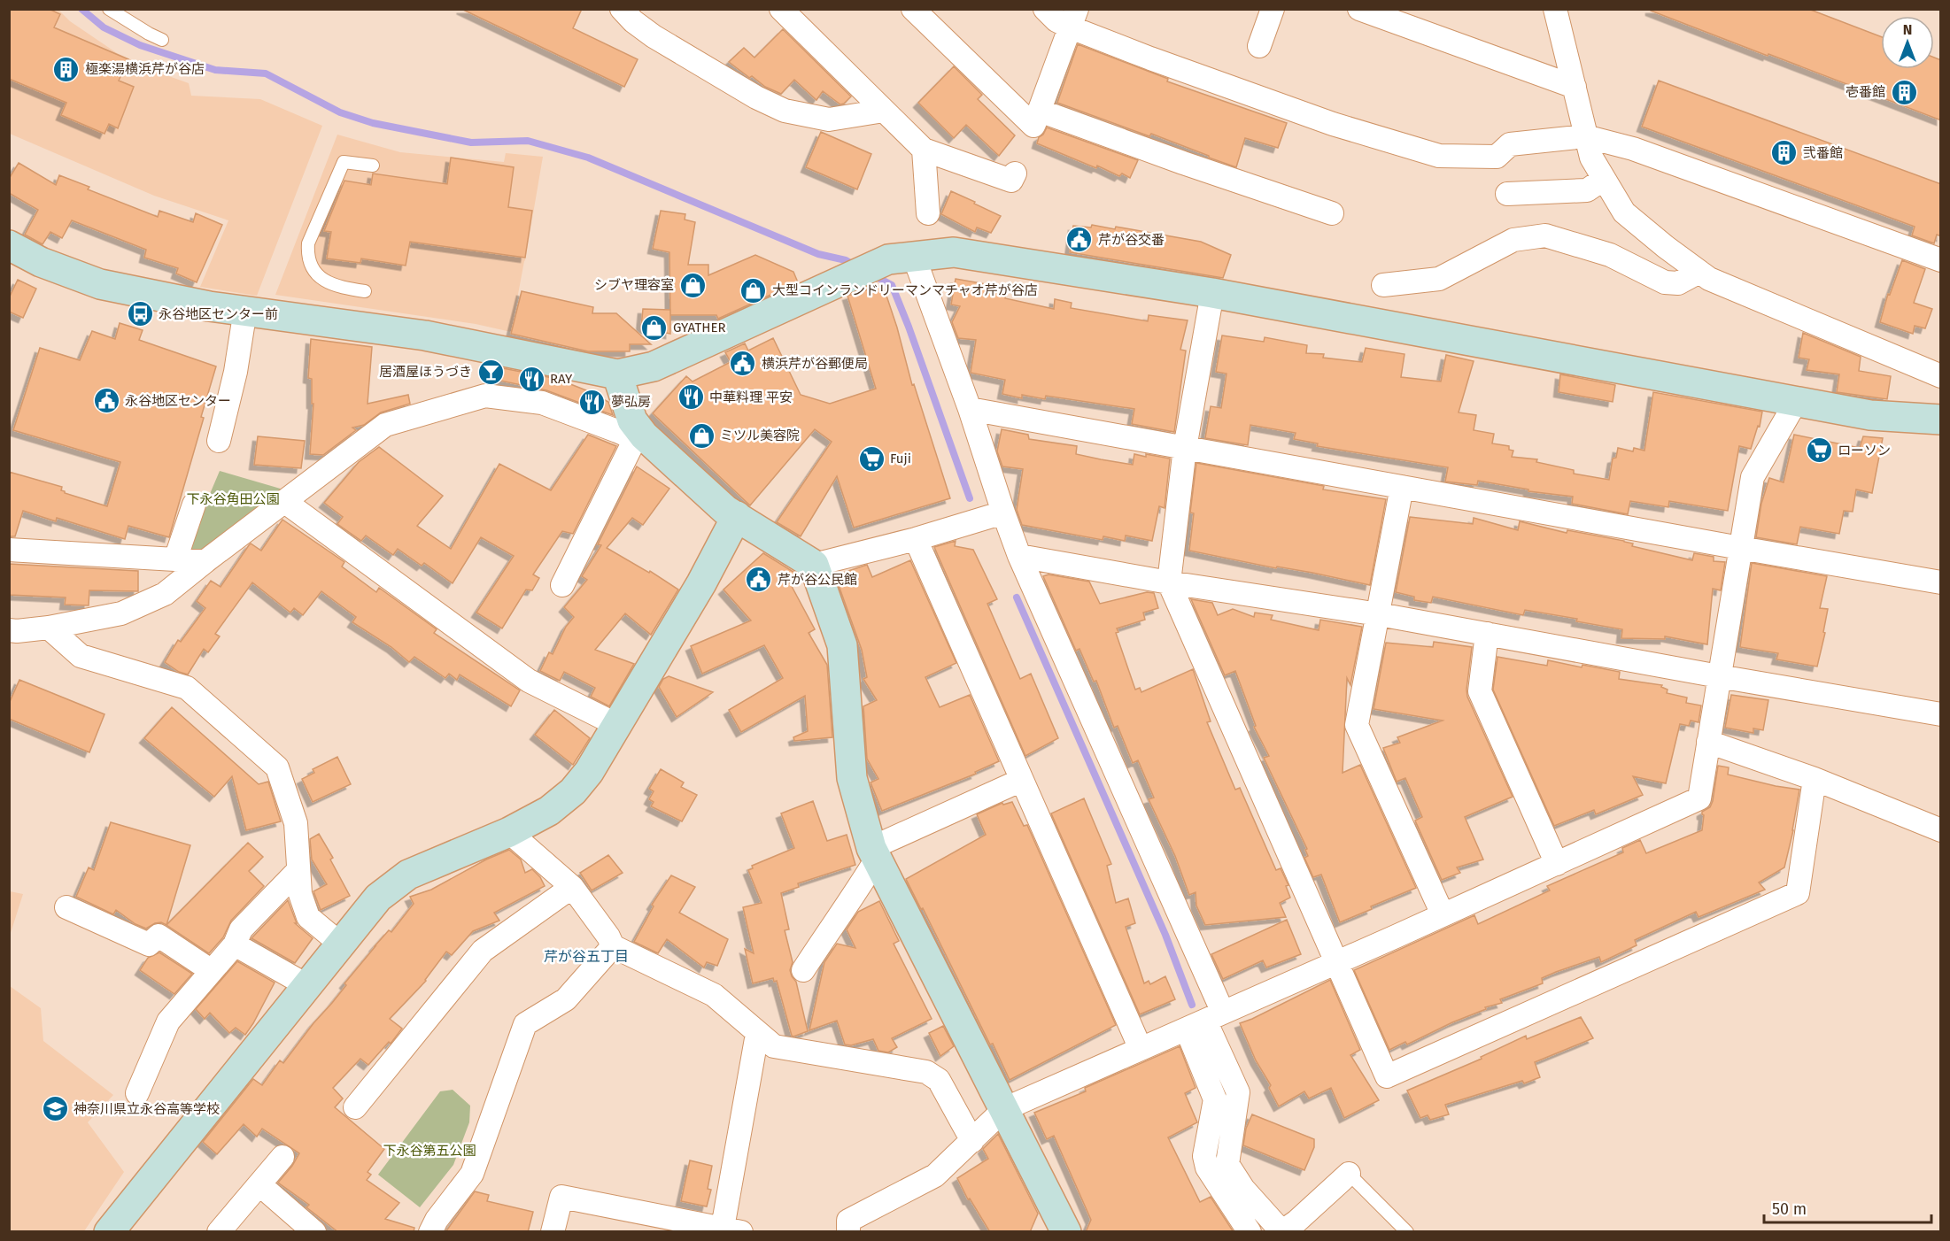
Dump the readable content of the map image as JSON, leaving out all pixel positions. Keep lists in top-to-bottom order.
{
  "districts": ["芹が谷五丁目"],
  "parks": ["下永谷角田公園", "下永谷第五公園"],
  "places": {
    "building": ["極楽湯横浜芹が谷店", "壱番館", "弐番館"],
    "public building": [
      "芹が谷交番",
      "横浜芹が谷郵便局",
      "永谷地区センター",
      "芹が谷公民館"
    ],
    "shop": [
      "シブヤ理容室",
      "大型コインランドリーマンマチャオ芹が谷店",
      "GYATHER",
      "ミツル美容院"
    ],
    "bus stop": ["永谷地区センター前"],
    "bar": ["居酒屋ほうづき"],
    "restaurant": ["RAY", "中華料理 平安", "夢弘房"],
    "supermarket": ["ローソン", "Fuji"],
    "school or university": ["神奈川県立永谷高等学校"]
  },
  "scale_bar": "50 m",
  "north": "top"
}
